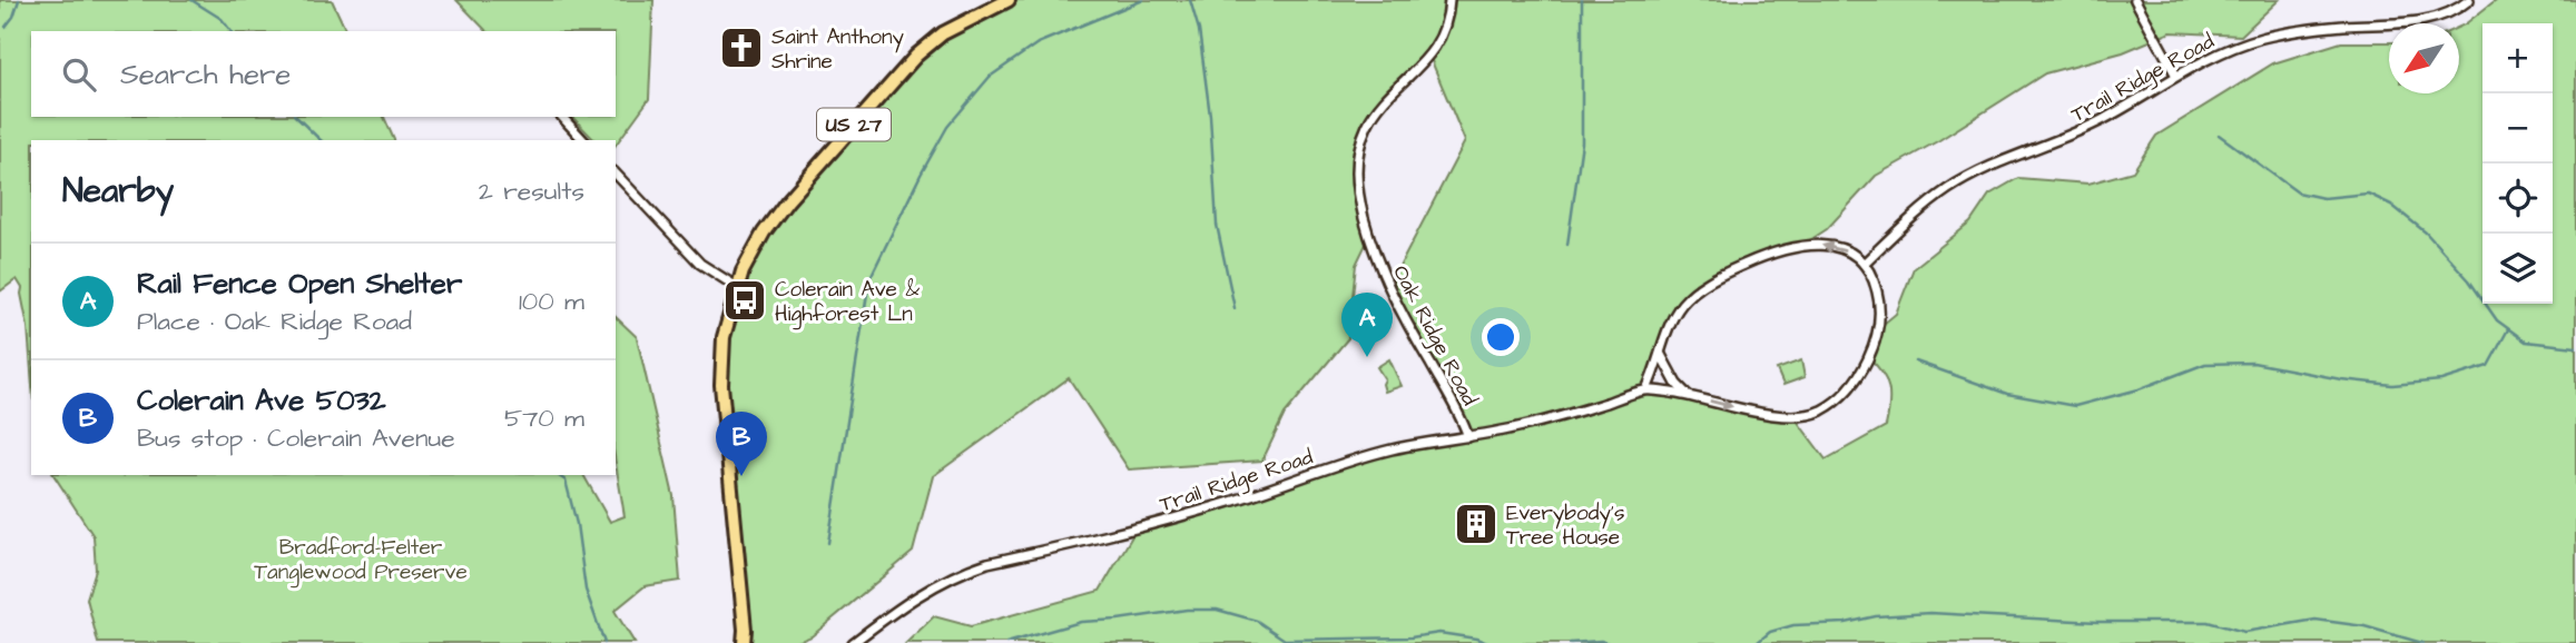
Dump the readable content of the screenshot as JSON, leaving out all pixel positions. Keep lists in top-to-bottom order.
{
  "streets": {
    "main road": ["US 27"],
    "street": ["Trail Ridge Road", "Oak Ridge Road"]
  },
  "crossings": [
    ["Trail Ridge Road", "Oak Ridge Road"]
  ],
  "parks": ["Bradford-Felter Tanglewood Preserve"],
  "places": {
    "church": ["Saint Anthony Shrine"],
    "bus stop": ["Colerain Ave & Highforest Ln"],
    "building": ["Everybody's Tree House"]
  },
  "north": "bottom left",
  "page": {
    "map_buttons": ["+", "−"],
    "search": "Search here",
    "heading": ["Nearby", "2 results"],
    "list": [
      {
        "mark": "A",
        "name": "Rail Fence Open Shelter",
        "note": "Place · Oak Ridge Road",
        "value": "100 m"
      },
      {
        "mark": "B",
        "name": "Colerain Ave 5032",
        "note": "Bus stop · Colerain Avenue",
        "value": "570 m"
      }
    ],
    "pins": ["A", "B"]
  }
}
